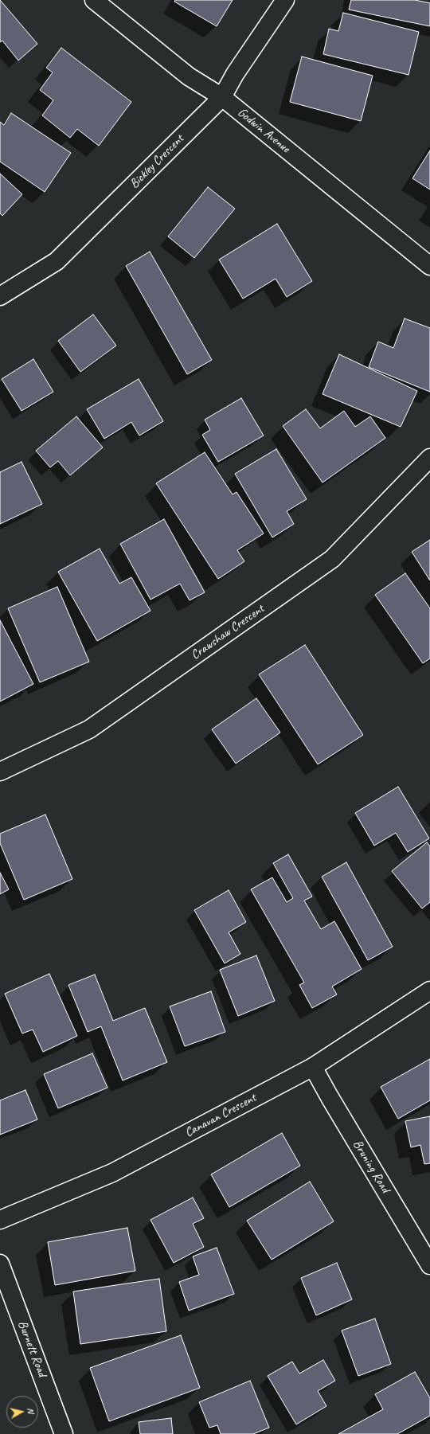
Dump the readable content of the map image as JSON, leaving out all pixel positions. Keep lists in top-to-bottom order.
{
  "streets": {
    "street": [
      "Godwin Avenue",
      "Bickley Crescent",
      "Crawshaw Crescent",
      "Canavan Crescent",
      "Bruning Road",
      "Burnett Road"
    ]
  },
  "crossings": [
    ["Godwin Avenue", "Bickley Crescent"],
    ["Canavan Crescent", "Bruning Road"]
  ],
  "north": "right"
}
